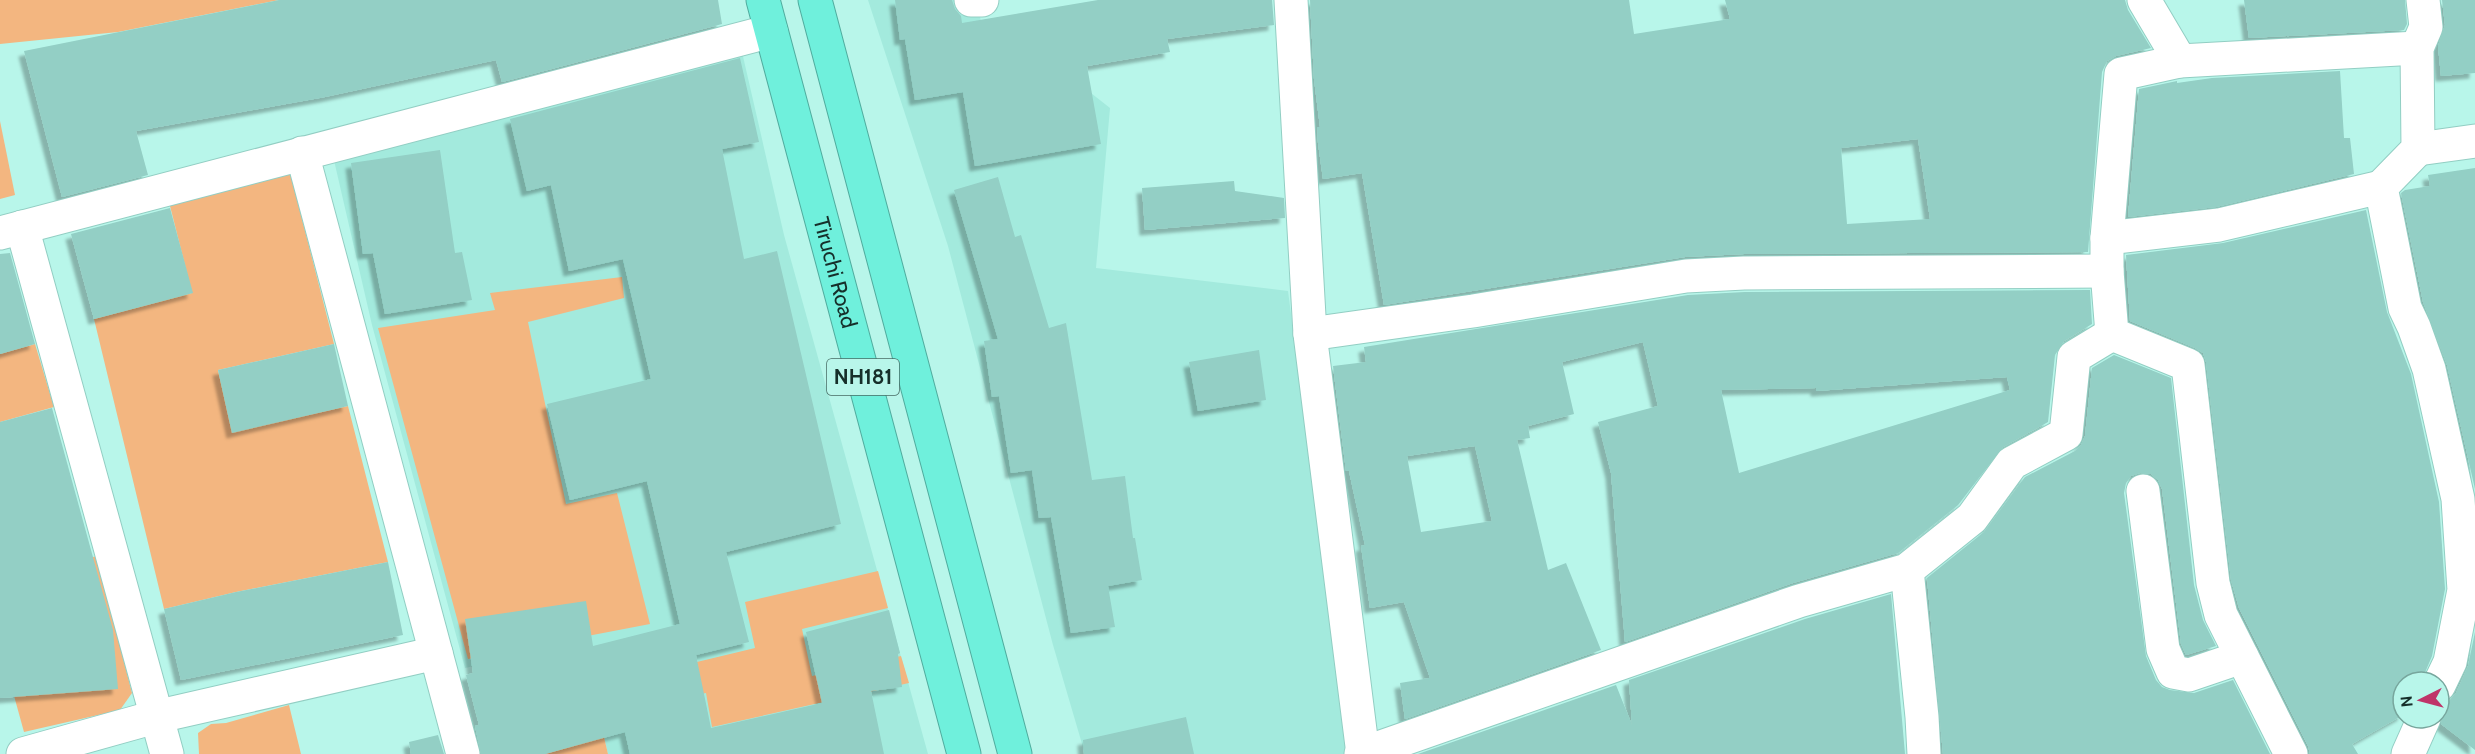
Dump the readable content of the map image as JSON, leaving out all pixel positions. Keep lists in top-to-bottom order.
{
  "streets": {
    "highway": ["Tiruchi Road", "NH181"]
  },
  "north": "left"
}
